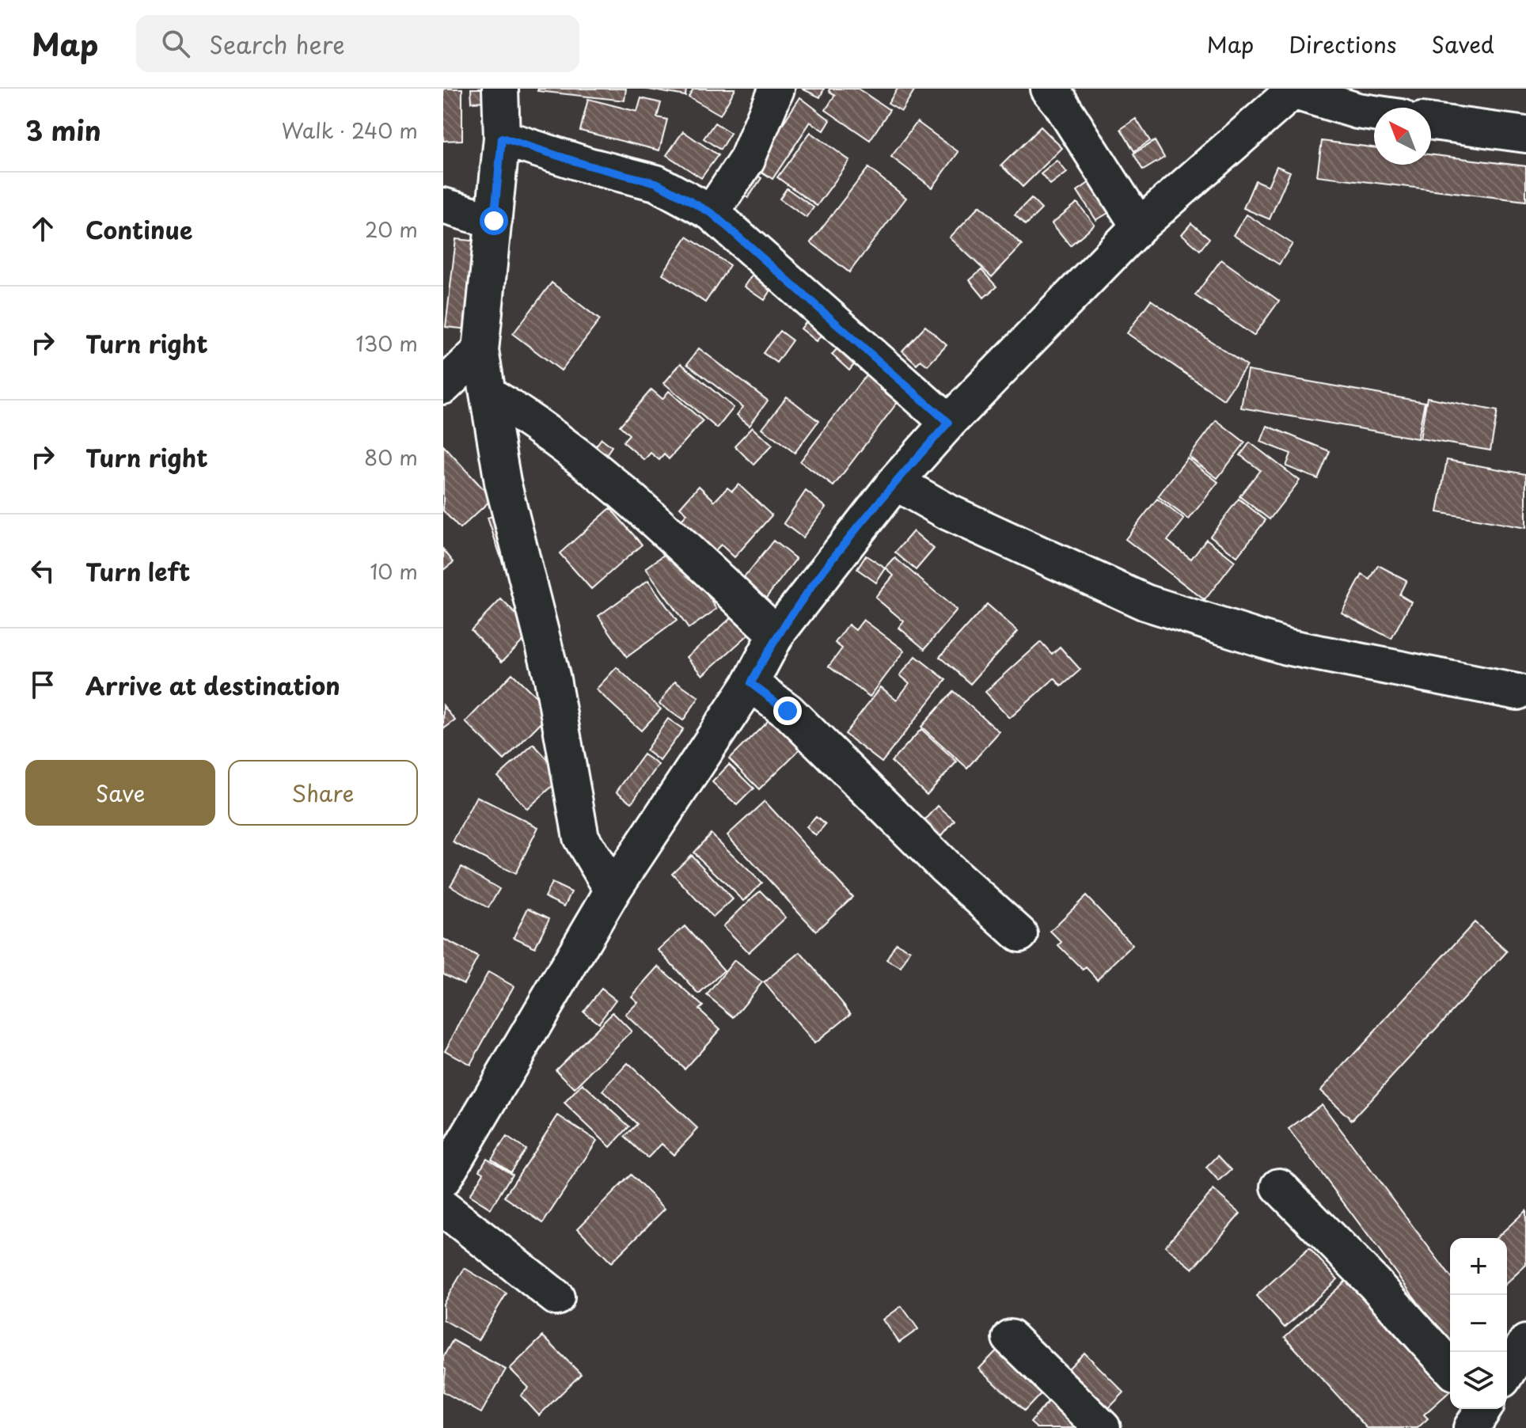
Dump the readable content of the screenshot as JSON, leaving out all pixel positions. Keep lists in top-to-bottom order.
{
  "north": "top left",
  "page": {
    "header": "Map",
    "search": "Search here",
    "nav": ["Map", "Directions", "Saved"],
    "heading": ["3 min", "Walk · 240 m"],
    "list": [
      ["Continue", "20 m"],
      ["Turn right", "130 m"],
      ["Turn right", "80 m"],
      ["Turn left", "10 m"],
      "Arrive at destination"
    ],
    "buttons": ["Save", "Share"],
    "map_buttons": ["+", "−"]
  }
}
